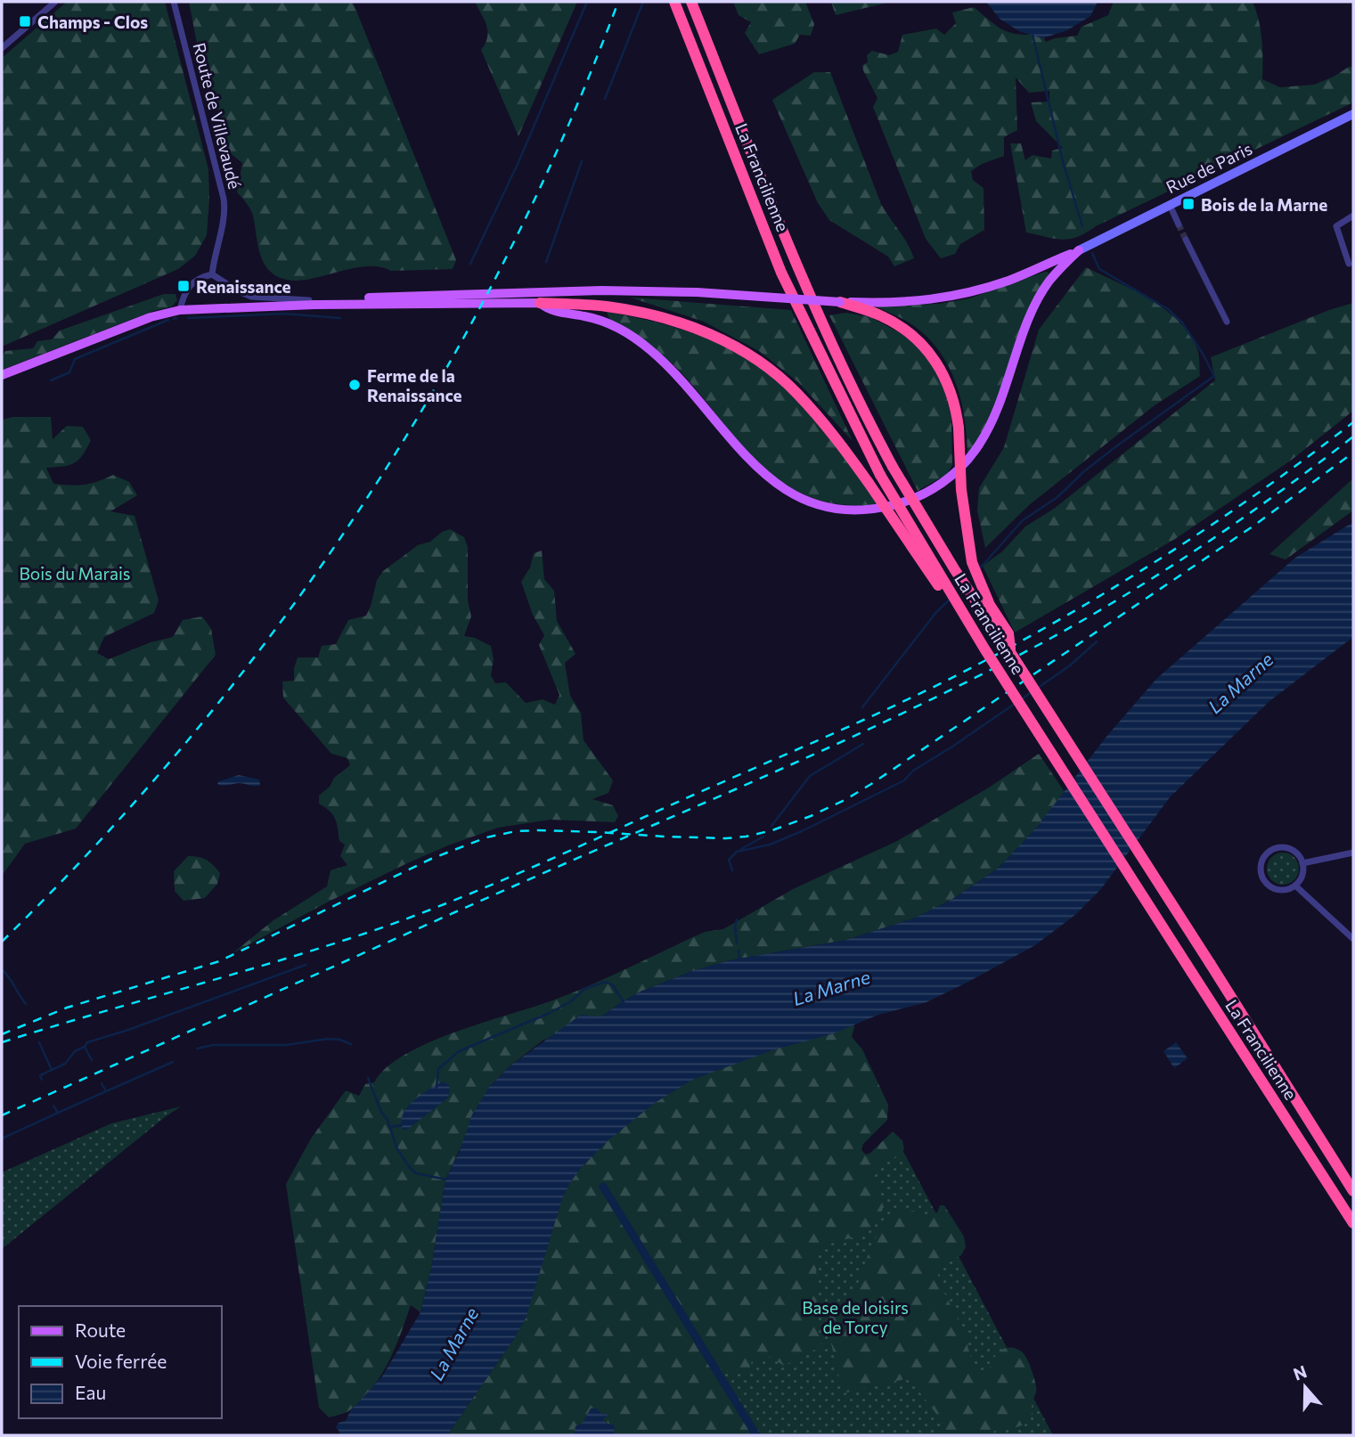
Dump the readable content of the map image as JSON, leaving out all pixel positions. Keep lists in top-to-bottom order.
{
  "streets": {
    "highway": ["La Francilienne"],
    "main road": ["Rue de Paris"],
    "street": ["Route de Villevaudé"]
  },
  "water": ["La Marne"],
  "parks": ["Bois du Marais", "Base de loisirs de Torcy"],
  "places": {
    "transit": ["Champs - Clos", "Bois de la Marne", "Renaissance"],
    "other": ["Ferme de la Renaissance"]
  },
  "legend": ["Route", "Voie ferrée", "Eau"],
  "north": "top"
}
